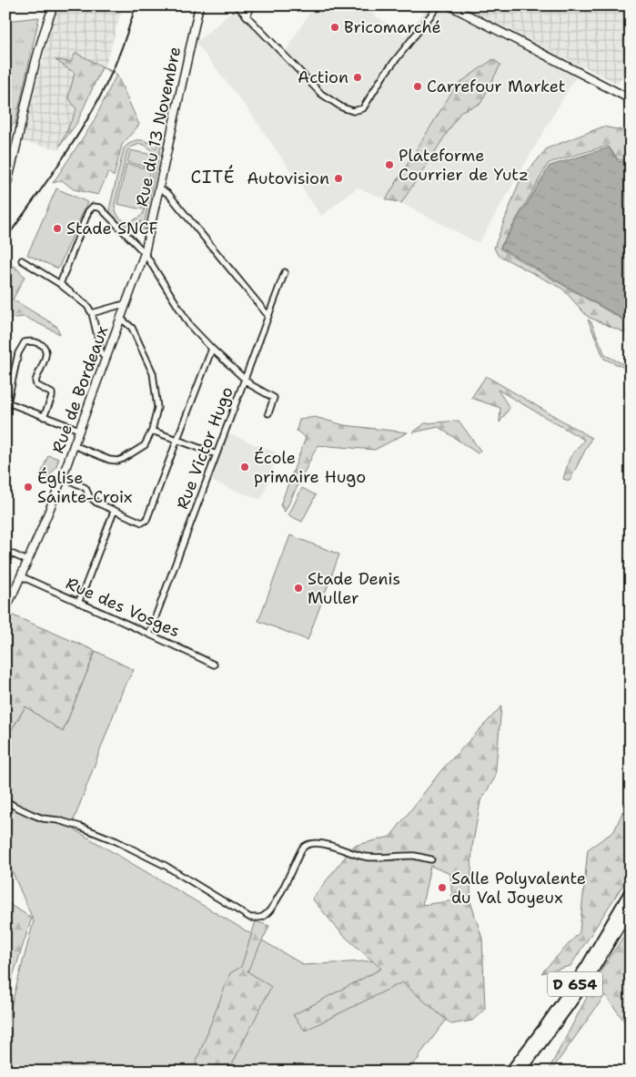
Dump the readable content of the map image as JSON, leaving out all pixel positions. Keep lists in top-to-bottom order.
{
  "streets": {
    "highway": ["D 654"],
    "street": [
      "Rue du 13 Novembre",
      "Rue de Bordeaux",
      "Rue Victor Hugo",
      "Rue des Vosges"
    ]
  },
  "crossings": [
    ["Rue du 13 Novembre", "Rue de Bordeaux"],
    ["Rue de Bordeaux", "Rue des Vosges"],
    ["Rue Victor Hugo", "Rue des Vosges"]
  ],
  "districts": ["CITÉ"],
  "places": [
    "Bricomarché",
    "Action",
    "Carrefour Market",
    "Plateforme Courrier de Yutz",
    "Autovision",
    "Stade SNCF",
    "École primaire Hugo",
    "Église Sainte-Croix",
    "Stade Denis Muller",
    "Salle Polyvalente du Val Joyeux"
  ]
}
